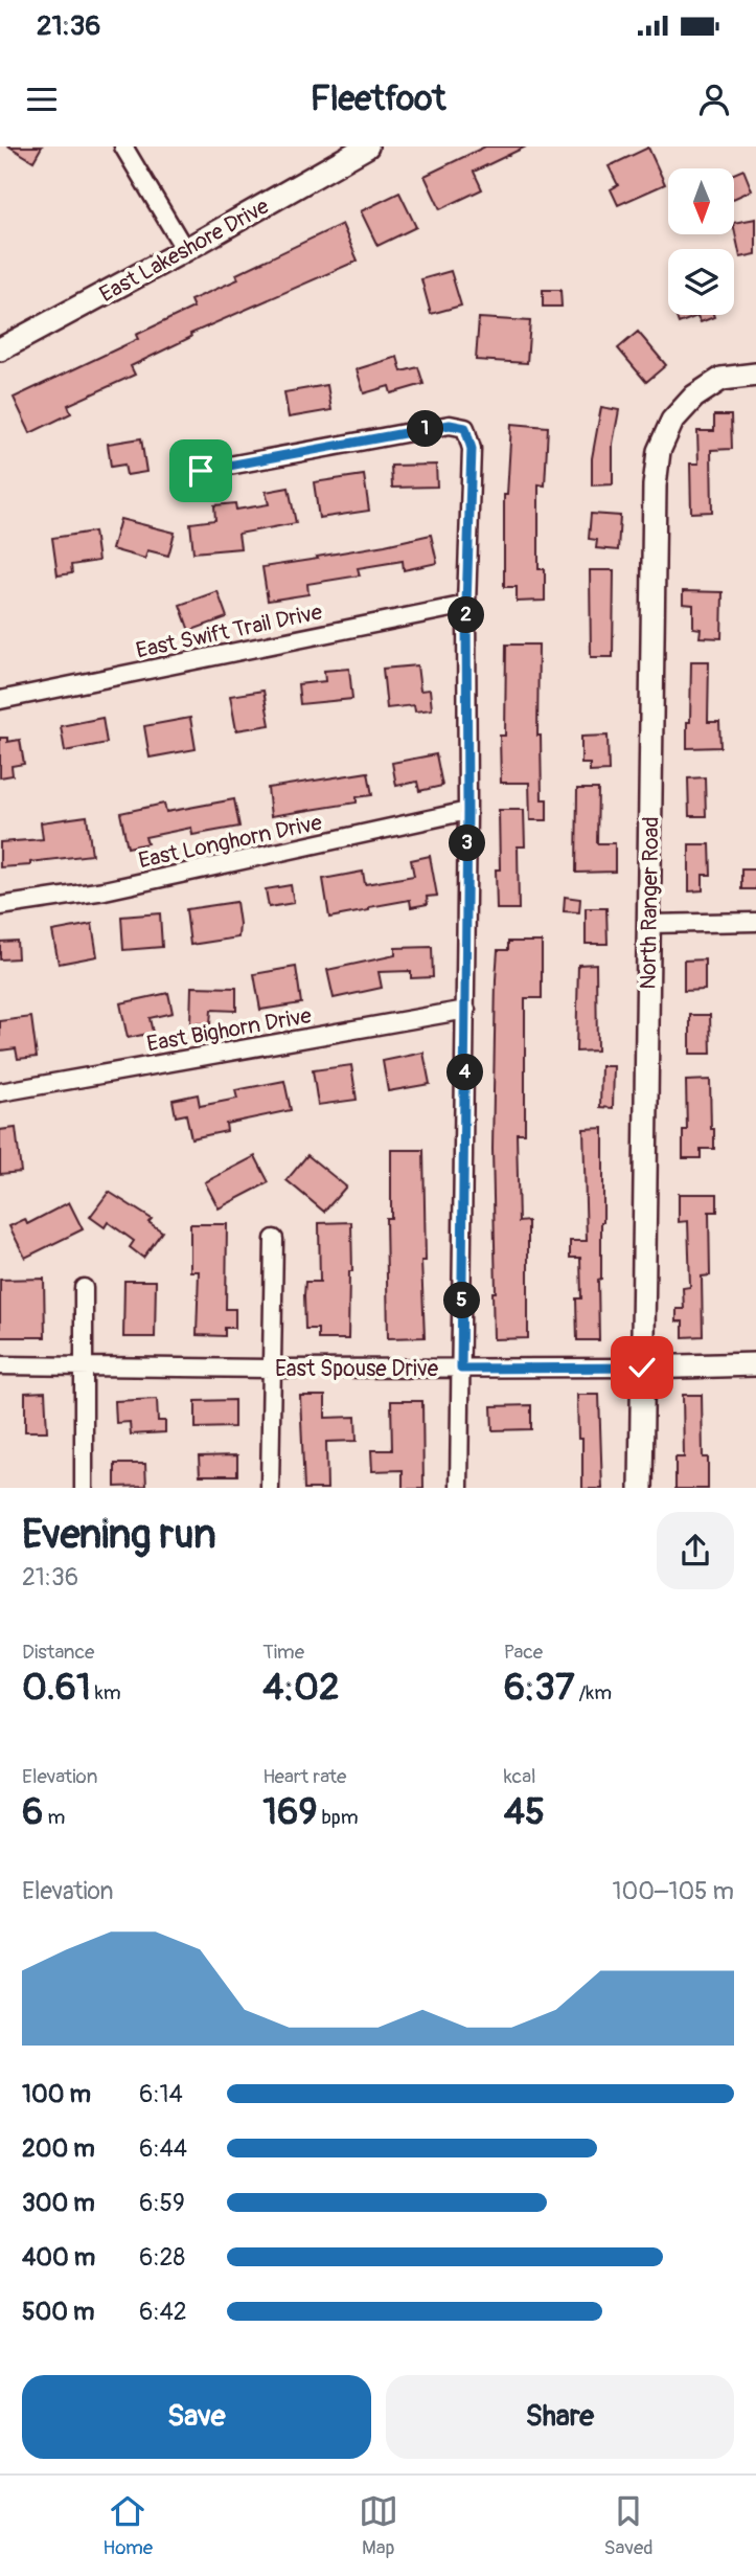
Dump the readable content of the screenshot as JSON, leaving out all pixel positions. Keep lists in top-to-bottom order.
{
  "streets": {
    "street": [
      "East Lakeshore Drive",
      "East Swift Trail Drive",
      "East Longhorn Drive",
      "North Ranger Road",
      "East Bighorn Drive",
      "East Spouse Drive"
    ]
  },
  "crossings": [
    ["North Ranger Road", "East Spouse Drive"]
  ],
  "north": "bottom",
  "page": {
    "status": "21:36",
    "header": "Fleetfoot",
    "pins": [
      "1",
      "2",
      "3",
      "4",
      "5"
    ],
    "heading": ["Evening run", "21:36"],
    "stats": [
      ["Distance", "0.61 km"],
      ["Time", "4:02"],
      ["Pace", "6:37 /km"],
      ["Elevation", "6 m"],
      ["Heart rate", "169 bpm"],
      ["kcal", "45"]
    ],
    "chart": ["Elevation", "100–105 m"],
    "list": [
      {
        "name": "100 m",
        "note": "6:14"
      },
      {
        "name": "200 m",
        "note": "6:44"
      },
      {
        "name": "300 m",
        "note": "6:59"
      },
      {
        "name": "400 m",
        "note": "6:28"
      },
      {
        "name": "500 m",
        "note": "6:42"
      }
    ],
    "buttons": ["Save", "Share"],
    "tabs": ["Home", "Map", "Saved"]
  }
}
